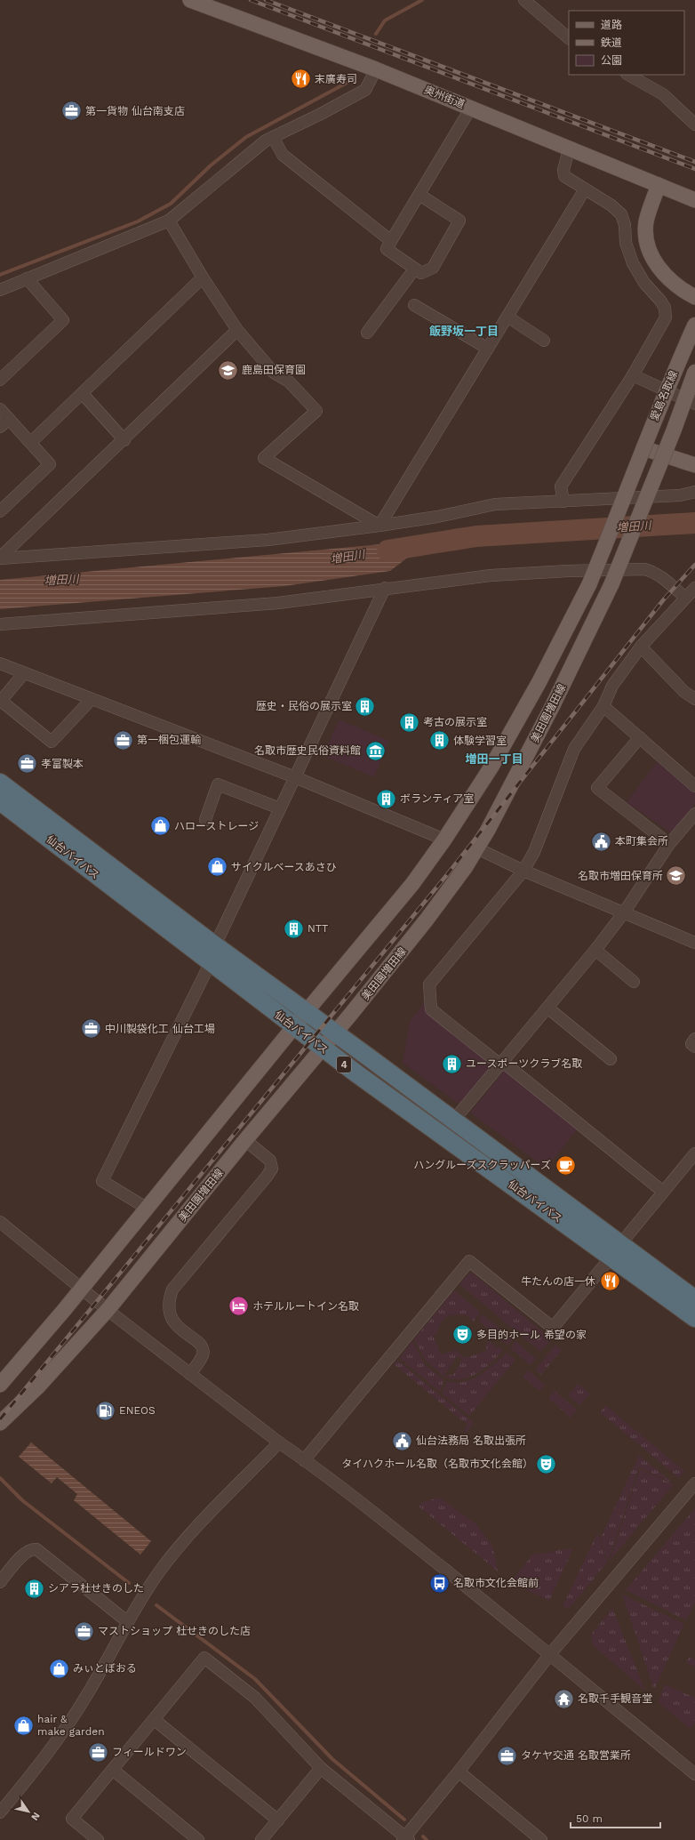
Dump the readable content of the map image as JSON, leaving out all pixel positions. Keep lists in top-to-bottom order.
{
  "streets": {
    "highway": ["仙台バイパス", "4"],
    "main road": ["奥州街道", "愛島名取線", "美田園増田線"]
  },
  "crossings": [
    ["愛島名取線", "美田園増田線"],
    ["美田園増田線", "仙台バイパス"]
  ],
  "districts": ["飯野坂一丁目", "増田一丁目"],
  "water": ["増田川"],
  "places": {
    "restaurant": ["末廣寿司", "牛たんの店一休"],
    "office": [
      "第一貨物 仙台南支店",
      "第一梱包運輸",
      "孝富製本",
      "中川製袋化工 仙台工場",
      "マストショップ 杜せきのした店",
      "フィールドワン",
      "タケヤ交通 名取営業所"
    ],
    "school or university": ["鹿島田保育園", "名取市増田保育所"],
    "building": [
      "歴史・民俗の展示室",
      "考古の展示室",
      "体験学習室",
      "ボランティア室",
      "NTT",
      "ユースポーツクラブ名取",
      "シアラ杜せきのした"
    ],
    "museum": ["名取市歴史民俗資料館"],
    "shop": [
      "ハローストレージ",
      "サイクルベースあさひ",
      "みぃとぼおる",
      "hair & make garden"
    ],
    "public building": ["本町集会所", "仙台法務局 名取出張所"],
    "cafe": ["ハングルーズスクラッパーズ"],
    "hotel": ["ホテルルートイン名取"],
    "theatre": ["多目的ホール 希望の家", "タイハクホール名取（名取市文化会館）"],
    "fuel station": ["ENEOS"],
    "bus stop": ["名取市文化会館前"],
    "temple": ["名取千手観音堂"]
  },
  "legend": ["道路", "鉄道", "公園"],
  "scale_bar": "50 m",
  "north": "bottom right"
}
